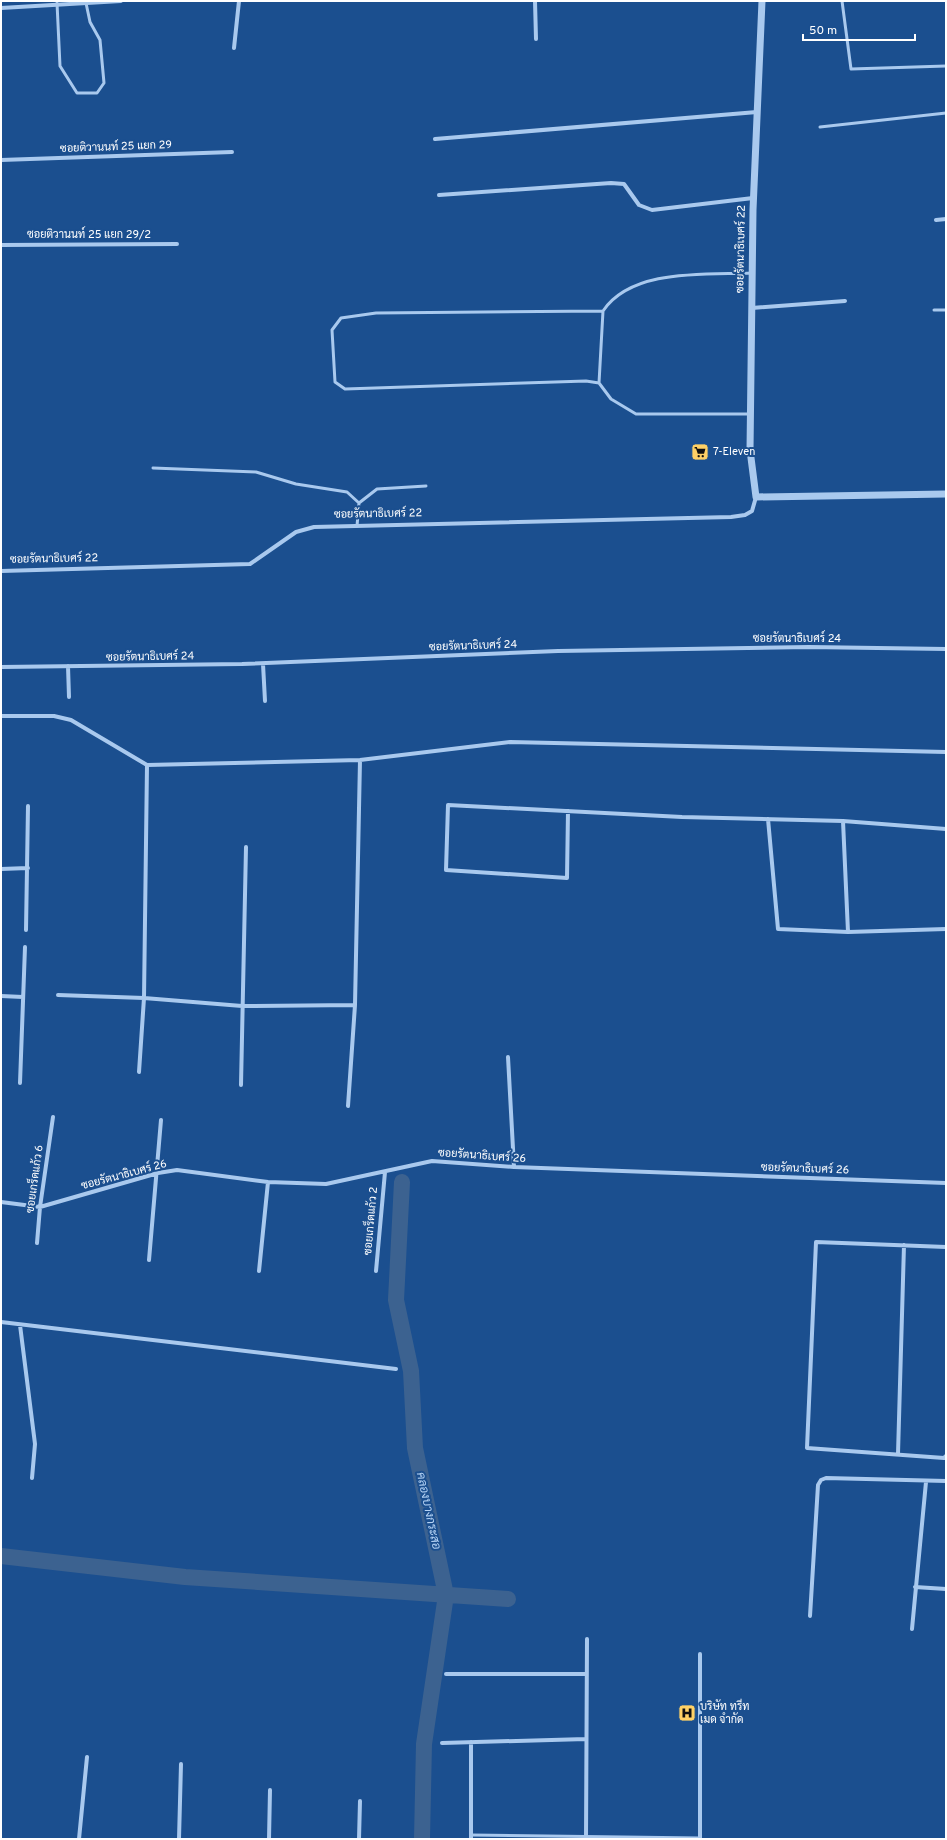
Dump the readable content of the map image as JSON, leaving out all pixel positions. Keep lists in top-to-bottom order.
{
  "streets": {
    "street": [
      "ซอยติวานนท์ 25 แยก 29",
      "ซอยติวานนท์ 25 แยก 29/2",
      "ซอยรัตนาธิเบศร์ 22",
      "ซอยรัตนาธิเบศร์ 24",
      "ซอยรัตนาธิเบศร์ 26",
      "ซอยเกร็ดแก้ว 6",
      "ซอยเกร็ดแก้ว 2"
    ]
  },
  "crossings": [
    ["ซอยรัตนาธิเบศร์ 26", "ซอยเกร็ดแก้ว 6"],
    ["ซอยรัตนาธิเบศร์ 26", "ซอยเกร็ดแก้ว 2"]
  ],
  "water": ["คลองบางกระสอ"],
  "places": {
    "supermarket": ["7-Eleven"],
    "hospital": ["บริษัท ทรีท เมด จำกัด"]
  },
  "scale_bar": "50 m"
}
